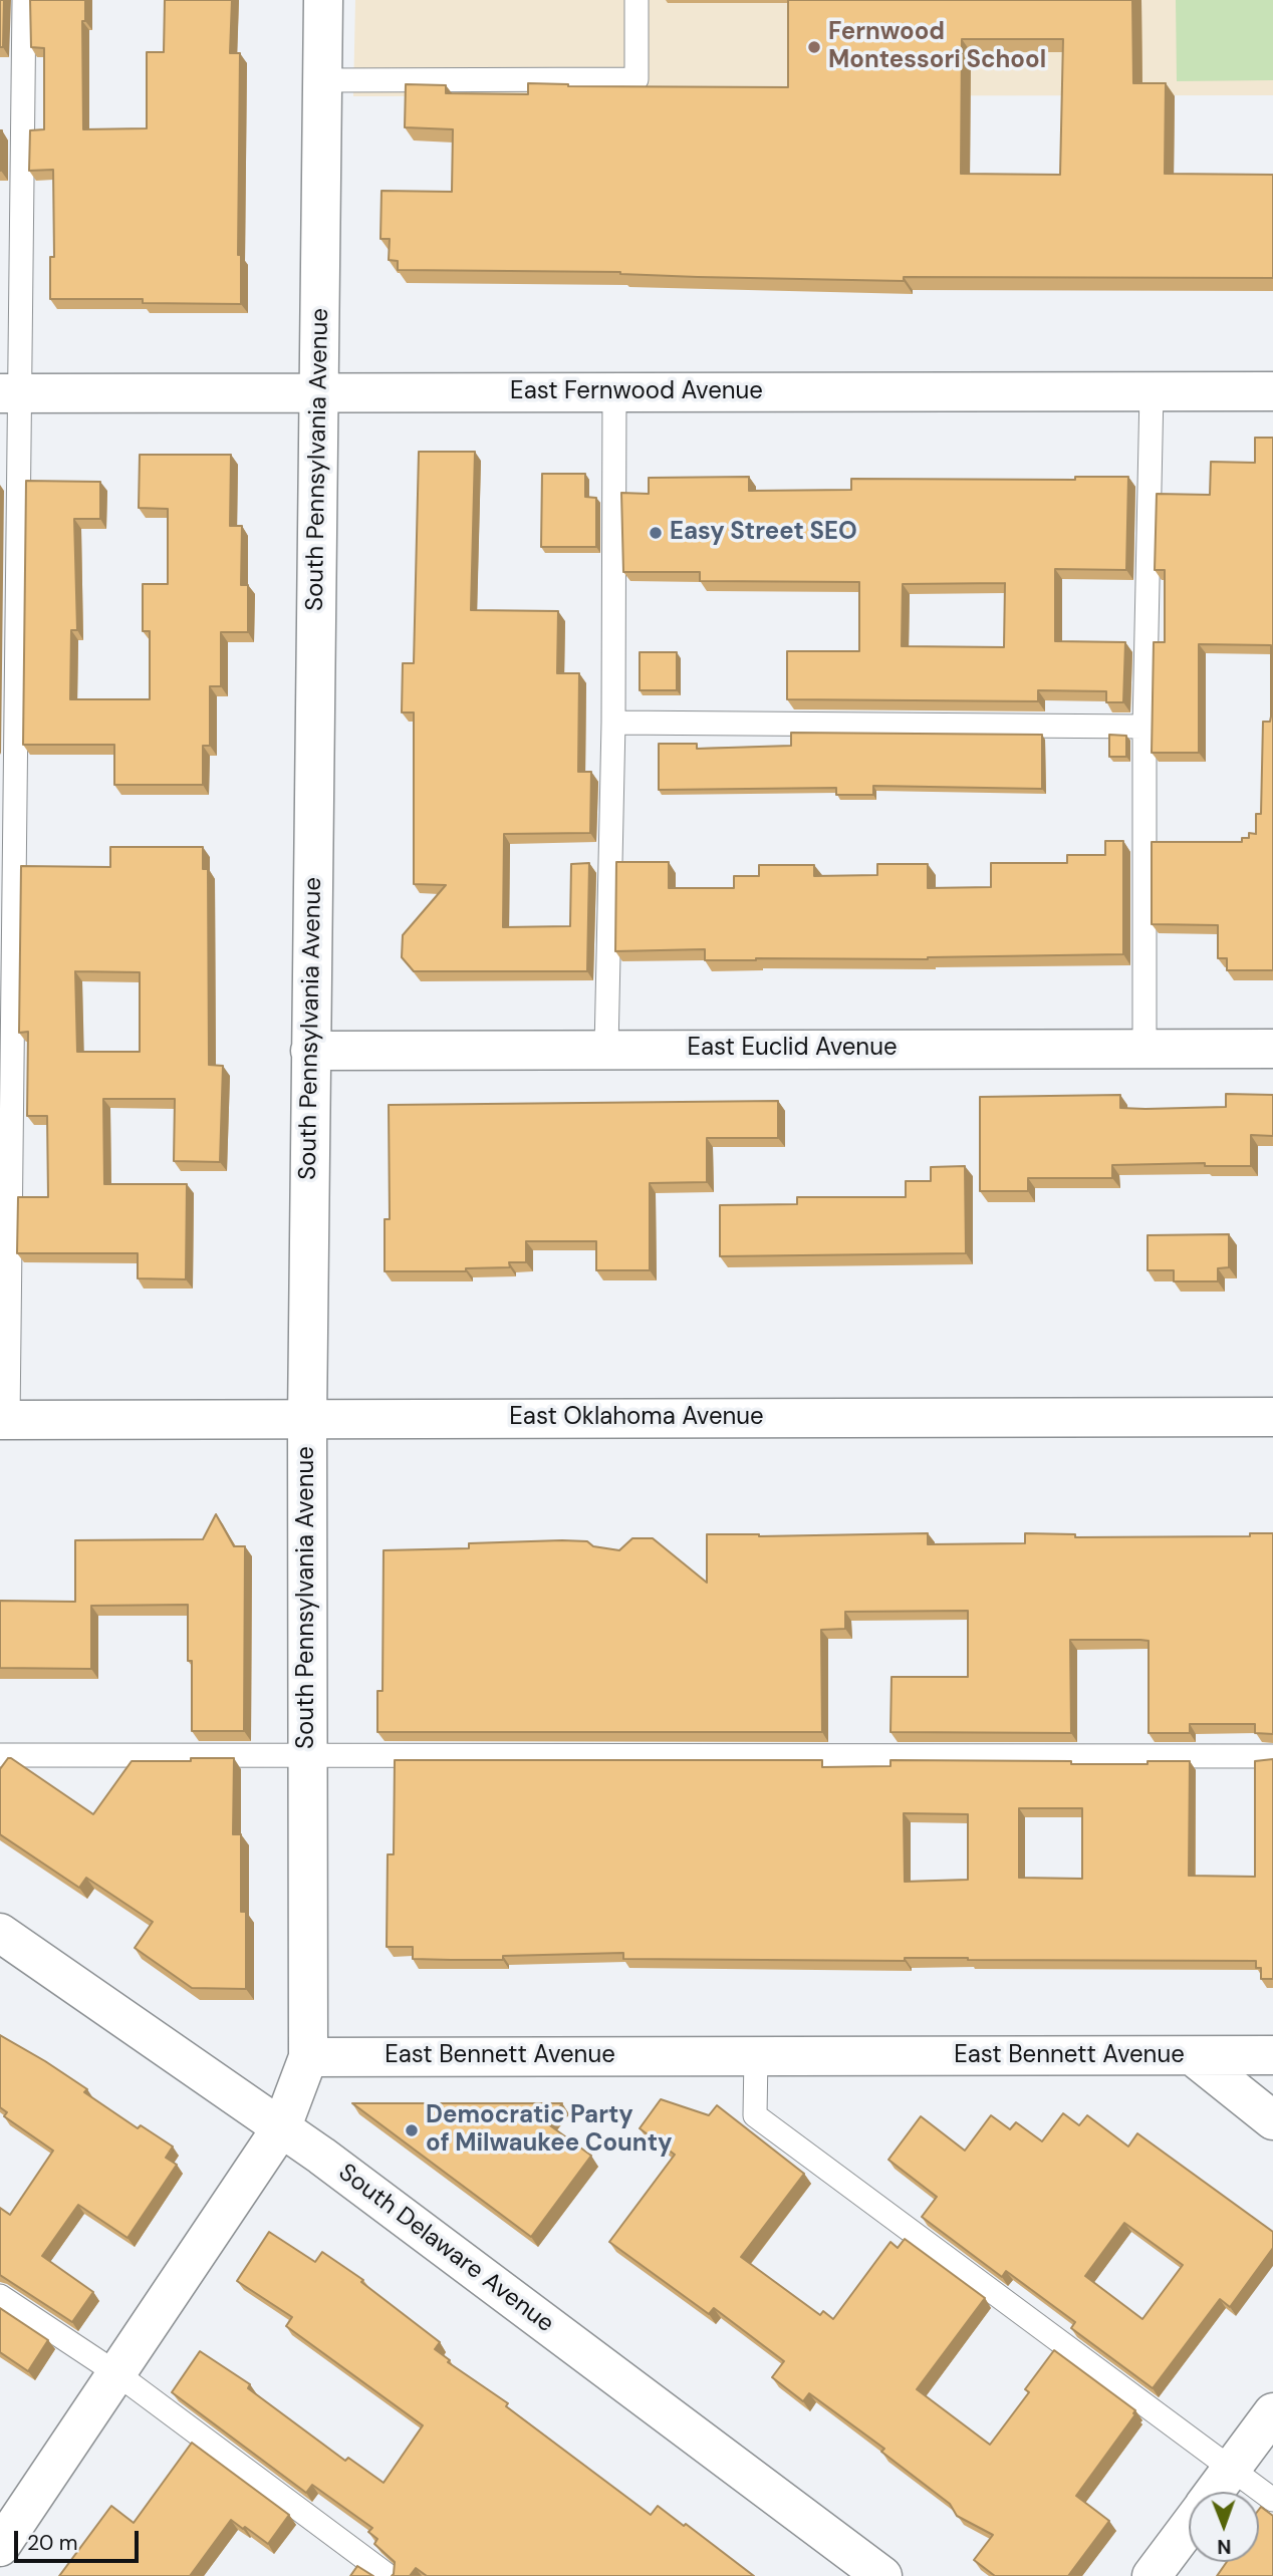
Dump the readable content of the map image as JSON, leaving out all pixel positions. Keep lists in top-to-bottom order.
{
  "streets": {
    "street": [
      "East Fernwood Avenue",
      "South Pennsylvania Avenue",
      "East Euclid Avenue",
      "East Oklahoma Avenue",
      "East Bennett Avenue",
      "South Delaware Avenue"
    ]
  },
  "crossings": [
    ["East Fernwood Avenue", "South Pennsylvania Avenue"],
    ["South Pennsylvania Avenue", "East Euclid Avenue"],
    ["South Pennsylvania Avenue", "East Oklahoma Avenue"],
    ["South Pennsylvania Avenue", "East Bennett Avenue"]
  ],
  "places": ["Fernwood Montessori School", "Easy Street SEO", "Democratic Party of Milwaukee County"],
  "scale_bar": "20 m",
  "north": "bottom"
}
